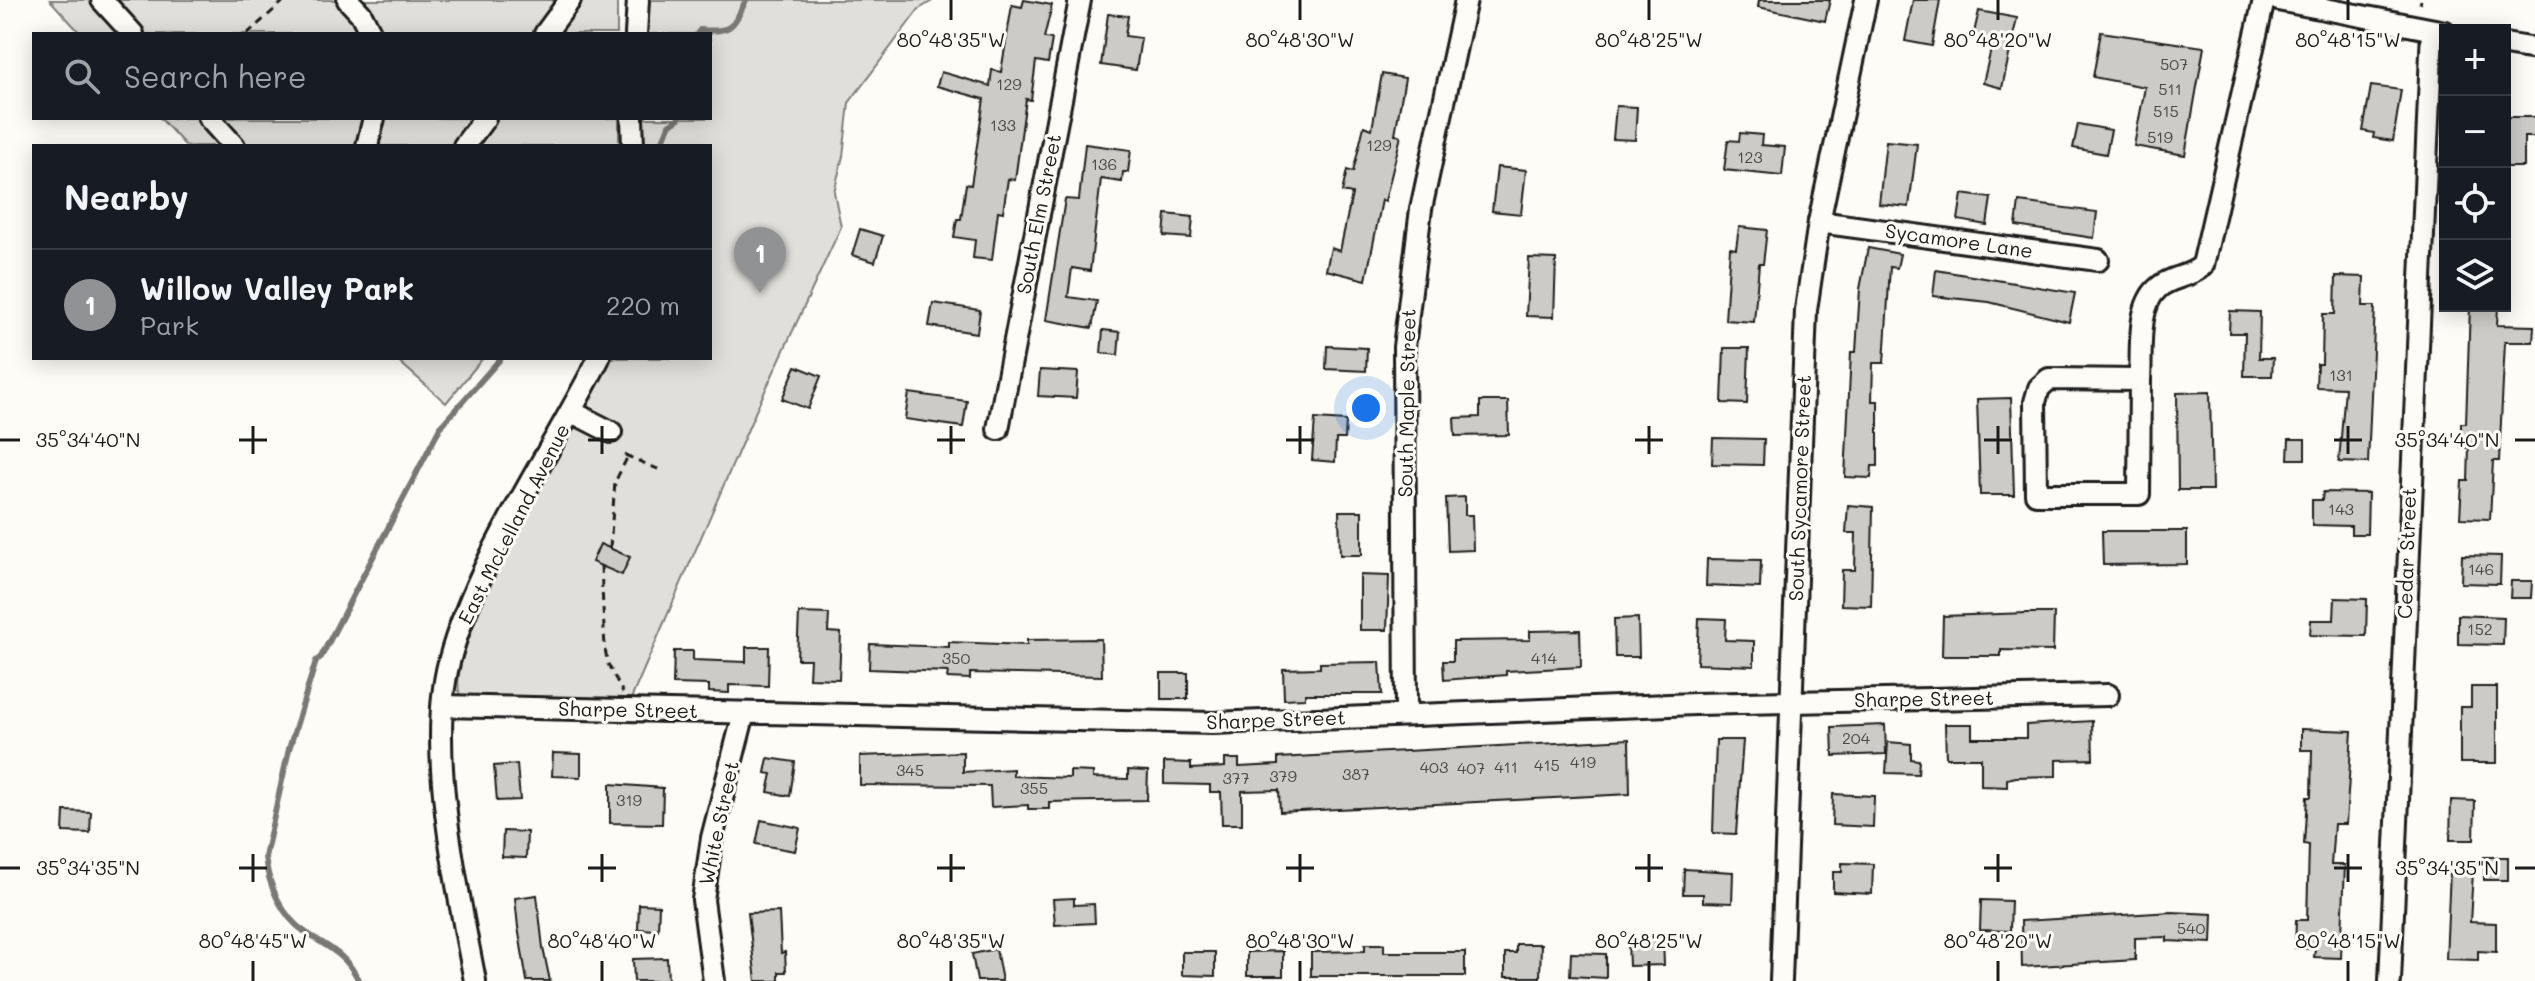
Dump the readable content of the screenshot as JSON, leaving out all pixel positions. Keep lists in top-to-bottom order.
{
  "streets": {
    "street": [
      "South Elm Street",
      "Sycamore Lane",
      "South Maple Street",
      "South Sycamore Street",
      "East McLelland Avenue",
      "Cedar Street",
      "Sharpe Street",
      "White Street"
    ]
  },
  "crossings": [
    ["Sycamore Lane", "South Sycamore Street"],
    ["South Maple Street", "Sharpe Street"],
    ["South Sycamore Street", "Sharpe Street"],
    ["East McLelland Avenue", "Sharpe Street"],
    ["Sharpe Street", "White Street"]
  ],
  "house_numbers": [
    "507",
    "129",
    "511",
    "515",
    "133",
    "519",
    "129",
    "123",
    "136",
    "131",
    "143",
    "146",
    "152",
    "350",
    "414",
    "204",
    "419",
    "415",
    "403",
    "411",
    "407",
    "345",
    "387",
    "379",
    "377",
    "355",
    "319",
    "540"
  ],
  "page": {
    "map_buttons": ["+", "−"],
    "search": "Search here",
    "heading": "Nearby",
    "pins": "1",
    "list": [
      {
        "mark": "1",
        "name": "Willow Valley Park",
        "note": "Park",
        "value": "220 m"
      }
    ]
  },
  "coordinates": [
    "80°48'35\"W",
    "80°48'30\"W",
    "80°48'25\"W",
    "80°48'20\"W",
    "80°48'15\"W",
    "35°34'40\"N",
    "35°34'35\"N",
    "80°48'45\"W",
    "80°48'40\"W"
  ]
}
